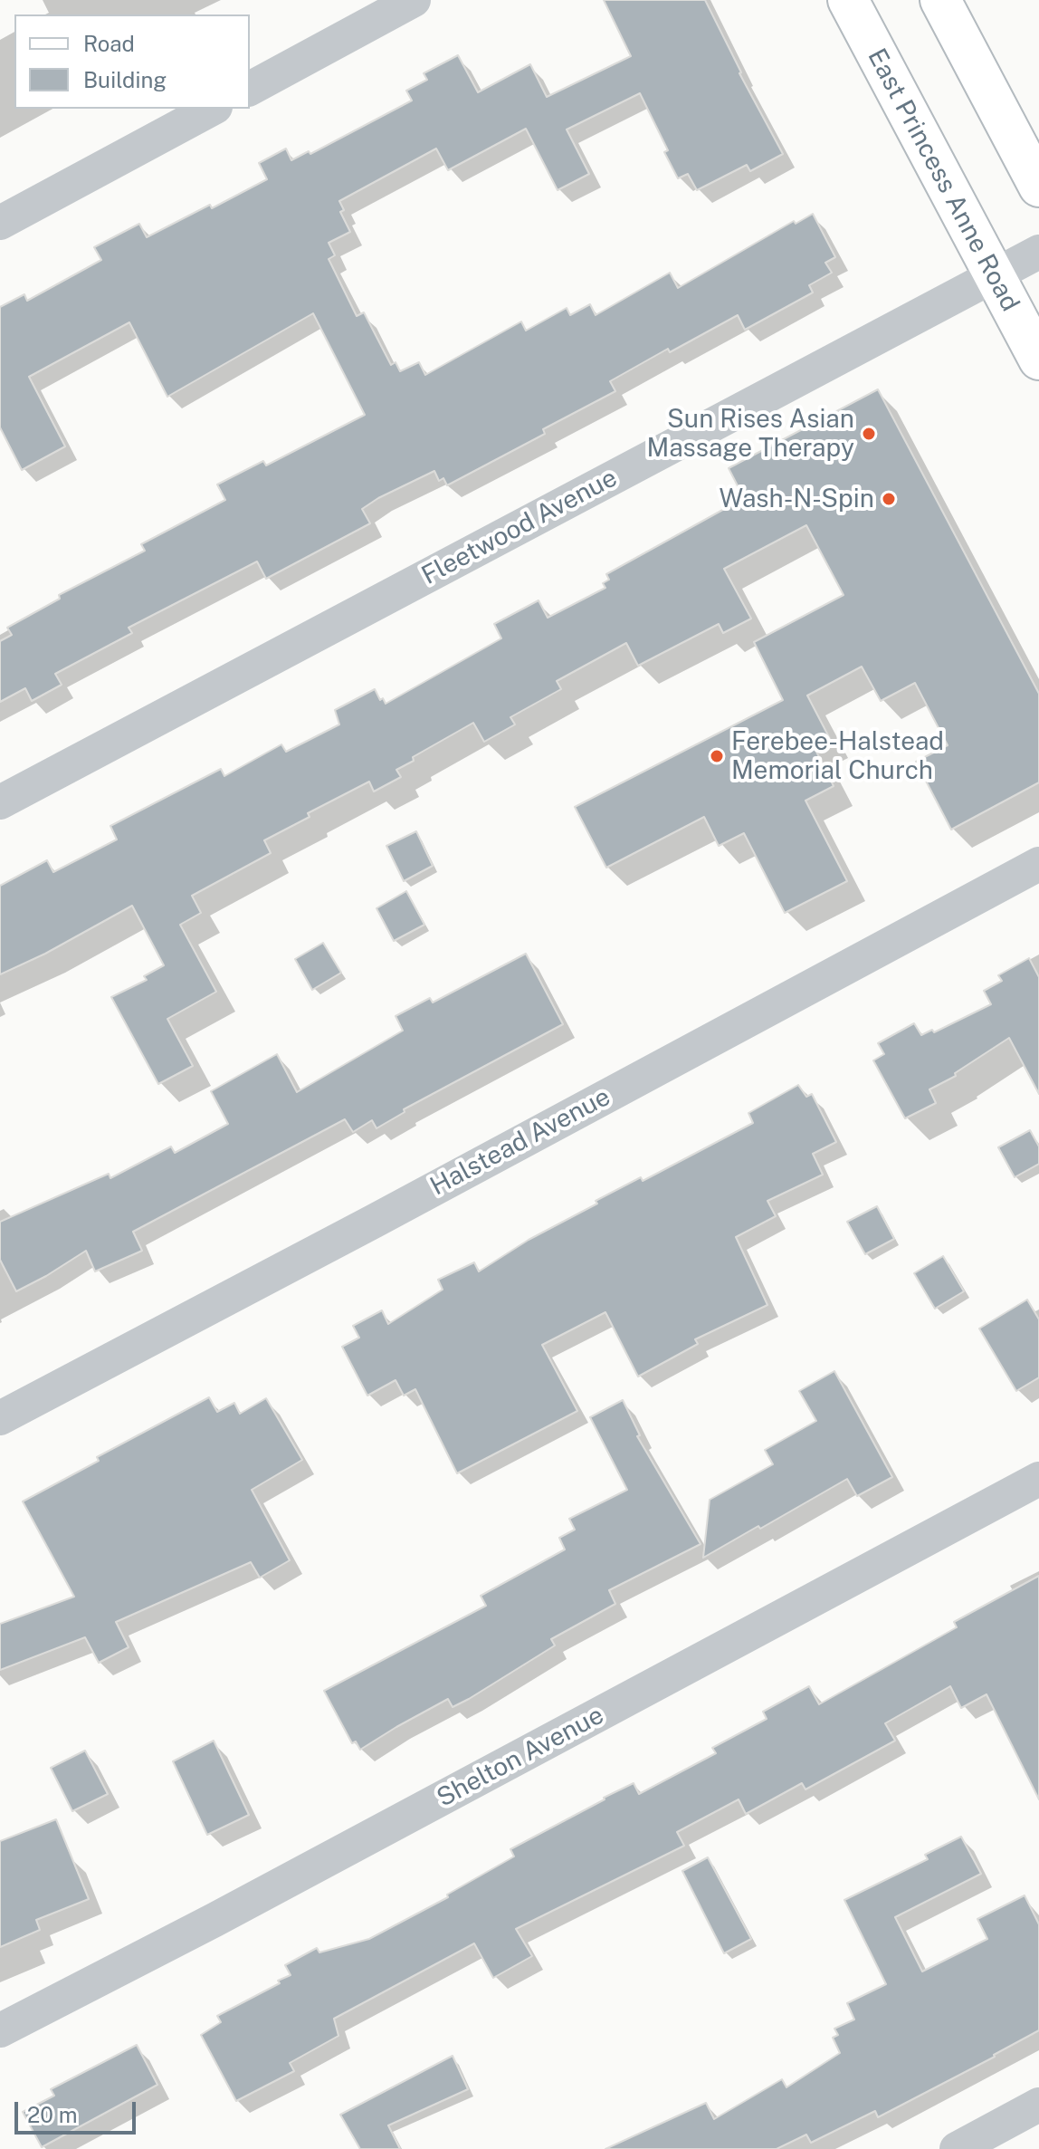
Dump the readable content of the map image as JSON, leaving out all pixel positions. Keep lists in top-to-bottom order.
{
  "streets": {
    "main road": ["East Princess Anne Road"],
    "street": ["Fleetwood Avenue", "Halstead Avenue", "Shelton Avenue"]
  },
  "crossings": [
    ["East Princess Anne Road", "Fleetwood Avenue"]
  ],
  "places": ["Sun Rises Asian Massage Therapy", "Wash-N-Spin", "Ferebee-Halstead Memorial Church"],
  "legend": ["Road", "Building"],
  "scale_bar": "20 m"
}
